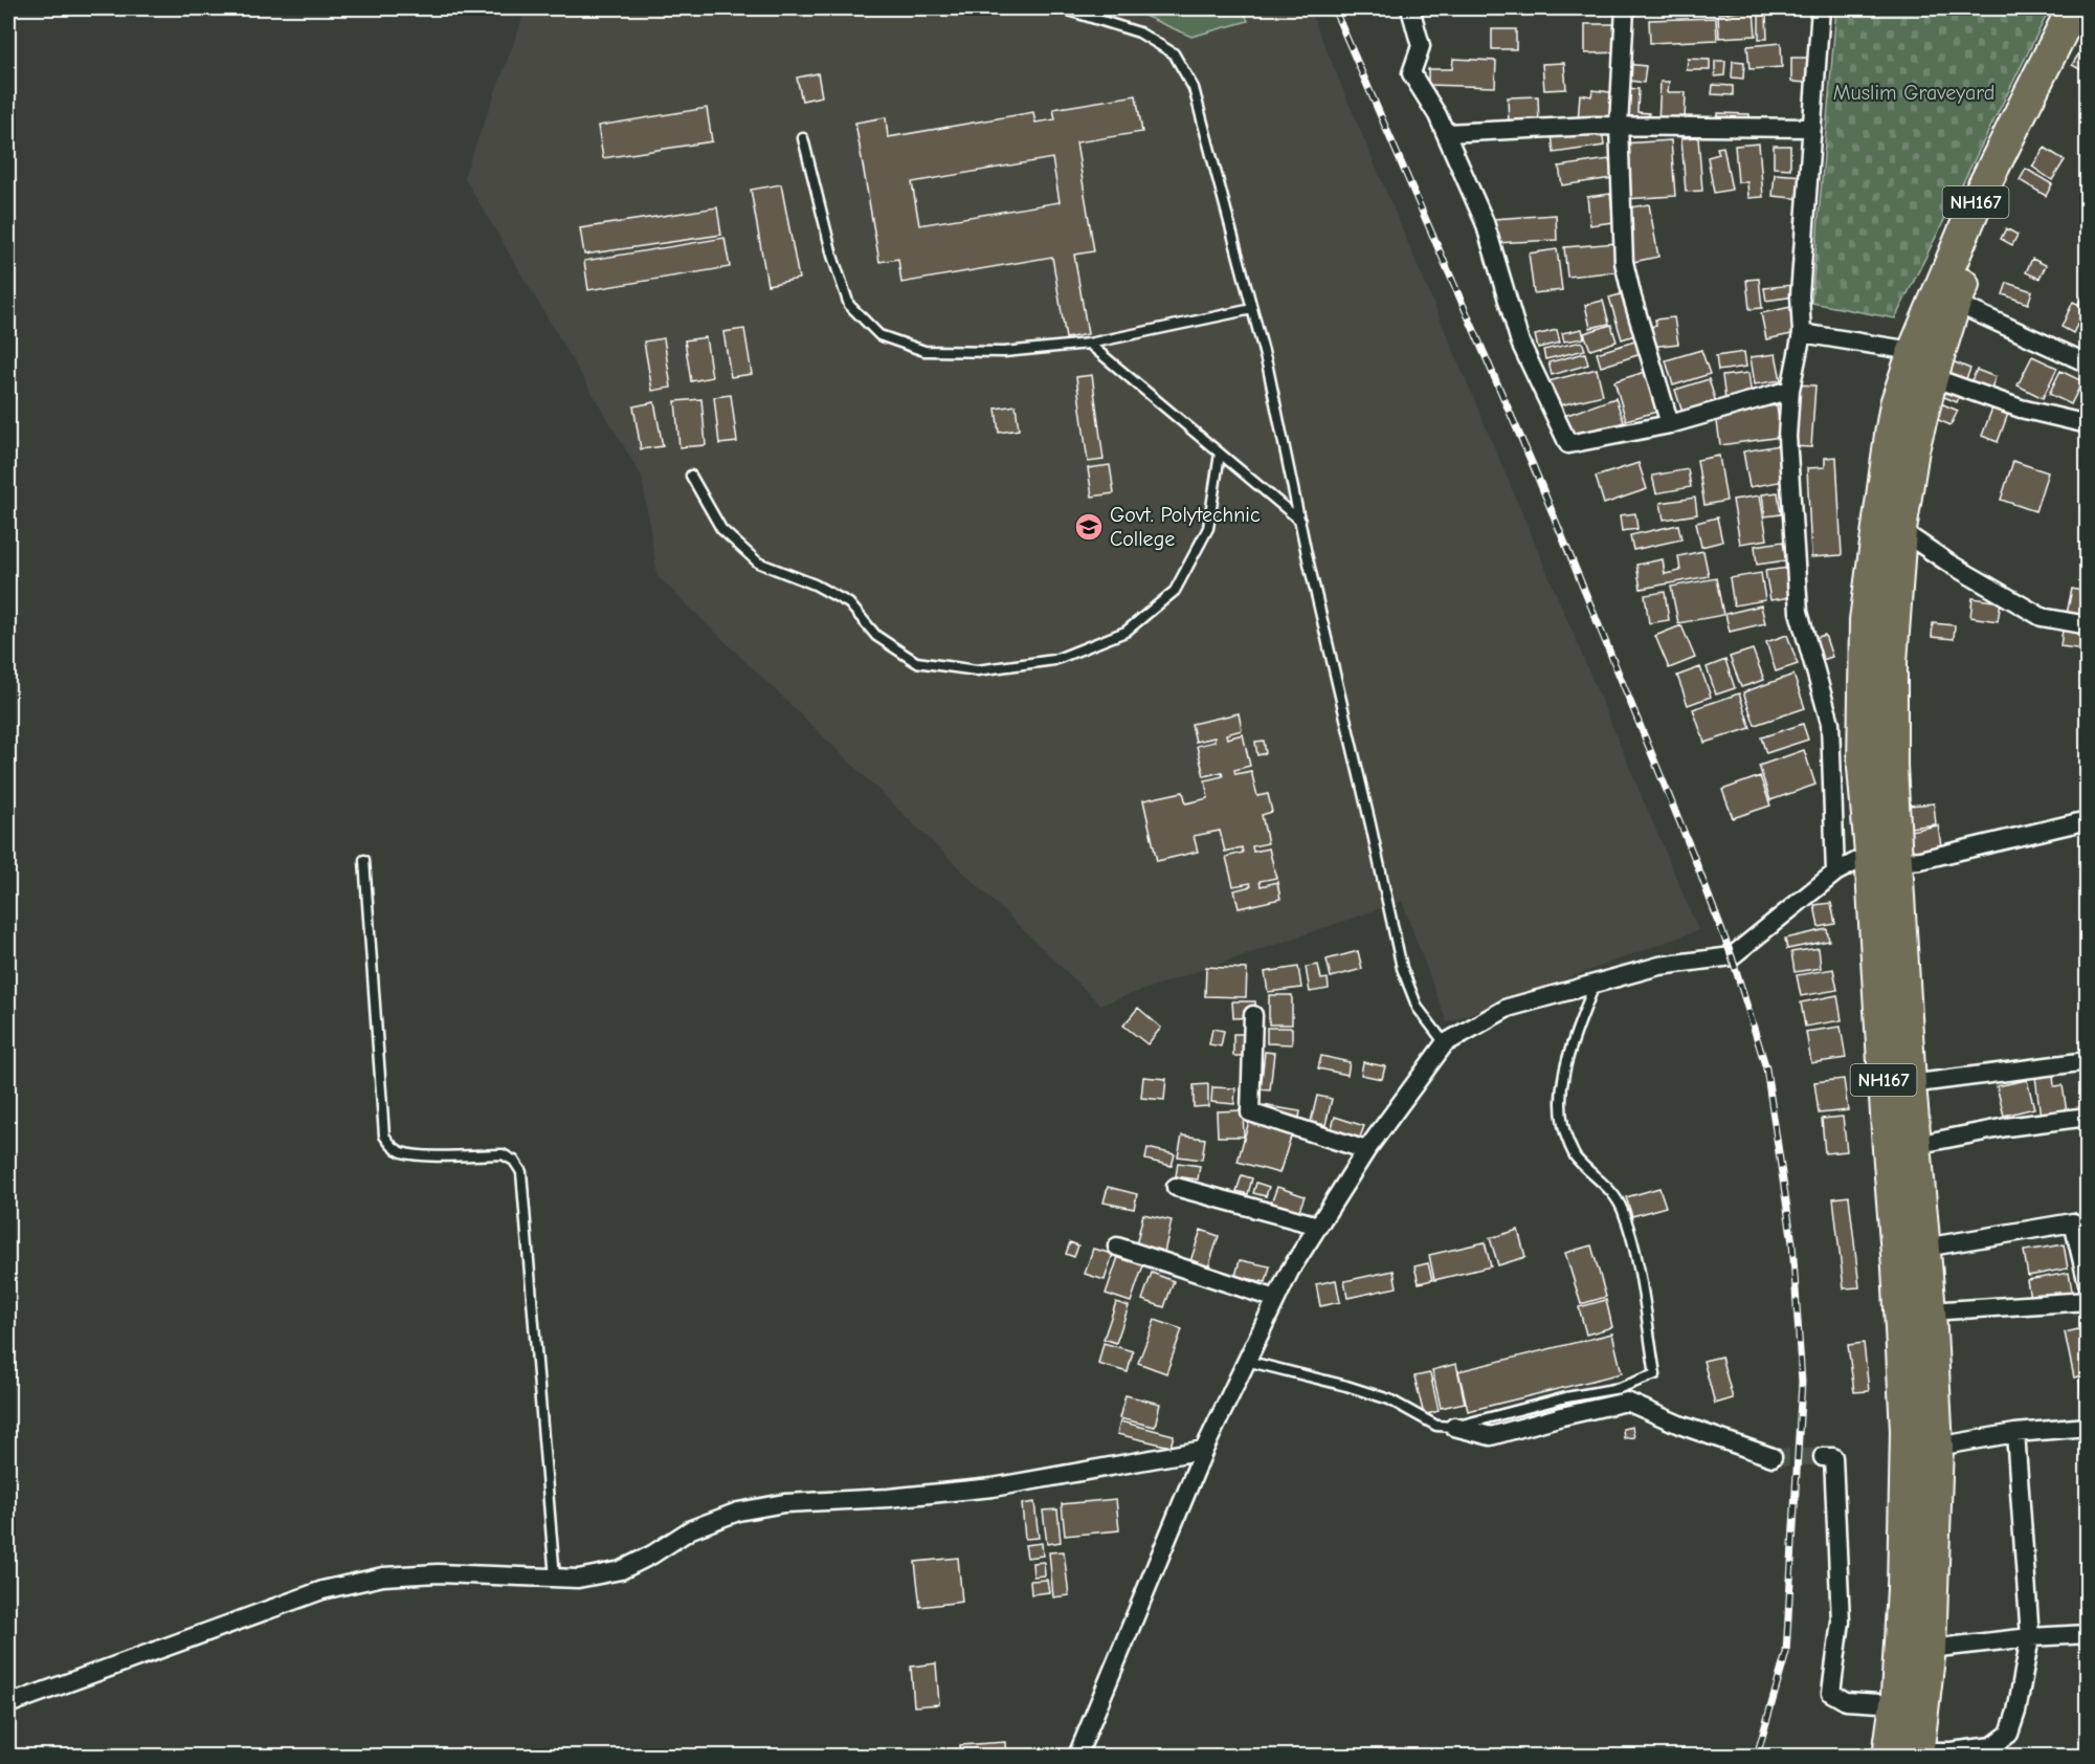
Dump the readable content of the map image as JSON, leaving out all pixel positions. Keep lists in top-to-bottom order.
{
  "streets": {
    "highway": ["NH167"]
  },
  "parks": ["Muslim Graveyard"],
  "places": {
    "school or university": ["Govt. Polytechnic College"]
  }
}
